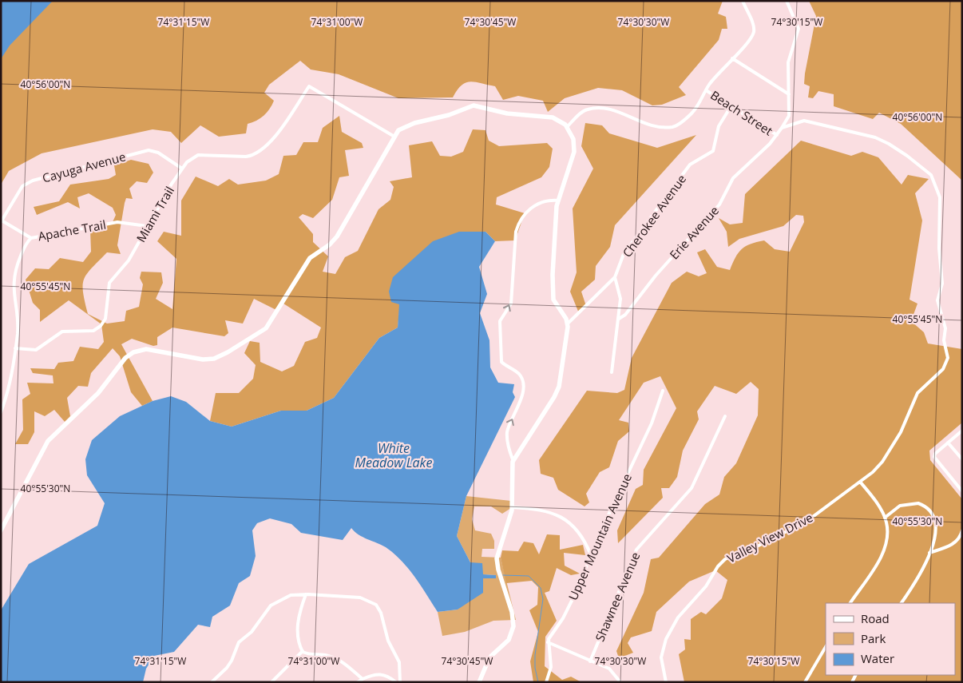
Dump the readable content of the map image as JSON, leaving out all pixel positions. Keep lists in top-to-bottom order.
{
  "streets": {
    "street": [
      "Beach Street",
      "Cayuga Avenue",
      "Miami Trail",
      "Cherokee Avenue",
      "Apache Trail",
      "Erie Avenue",
      "Upper Mountain Avenue",
      "Valley View Drive",
      "Shawnee Avenue"
    ]
  },
  "crossings": [
    ["Beach Street", "Cherokee Avenue"],
    ["Beach Street", "Erie Avenue"],
    ["Cayuga Avenue", "Miami Trail"],
    ["Cayuga Avenue", "Apache Trail"],
    ["Miami Trail", "Apache Trail"]
  ],
  "water": ["White Meadow Lake"],
  "legend": ["Road", "Park", "Water"],
  "coordinates": [
    "74°31'15\"W",
    "74°31'00\"W",
    "74°30'45\"W",
    "74°30'30\"W",
    "74°30'15\"W",
    "40°56'00\"N",
    "40°55'45\"N",
    "40°55'30\"N"
  ]
}
